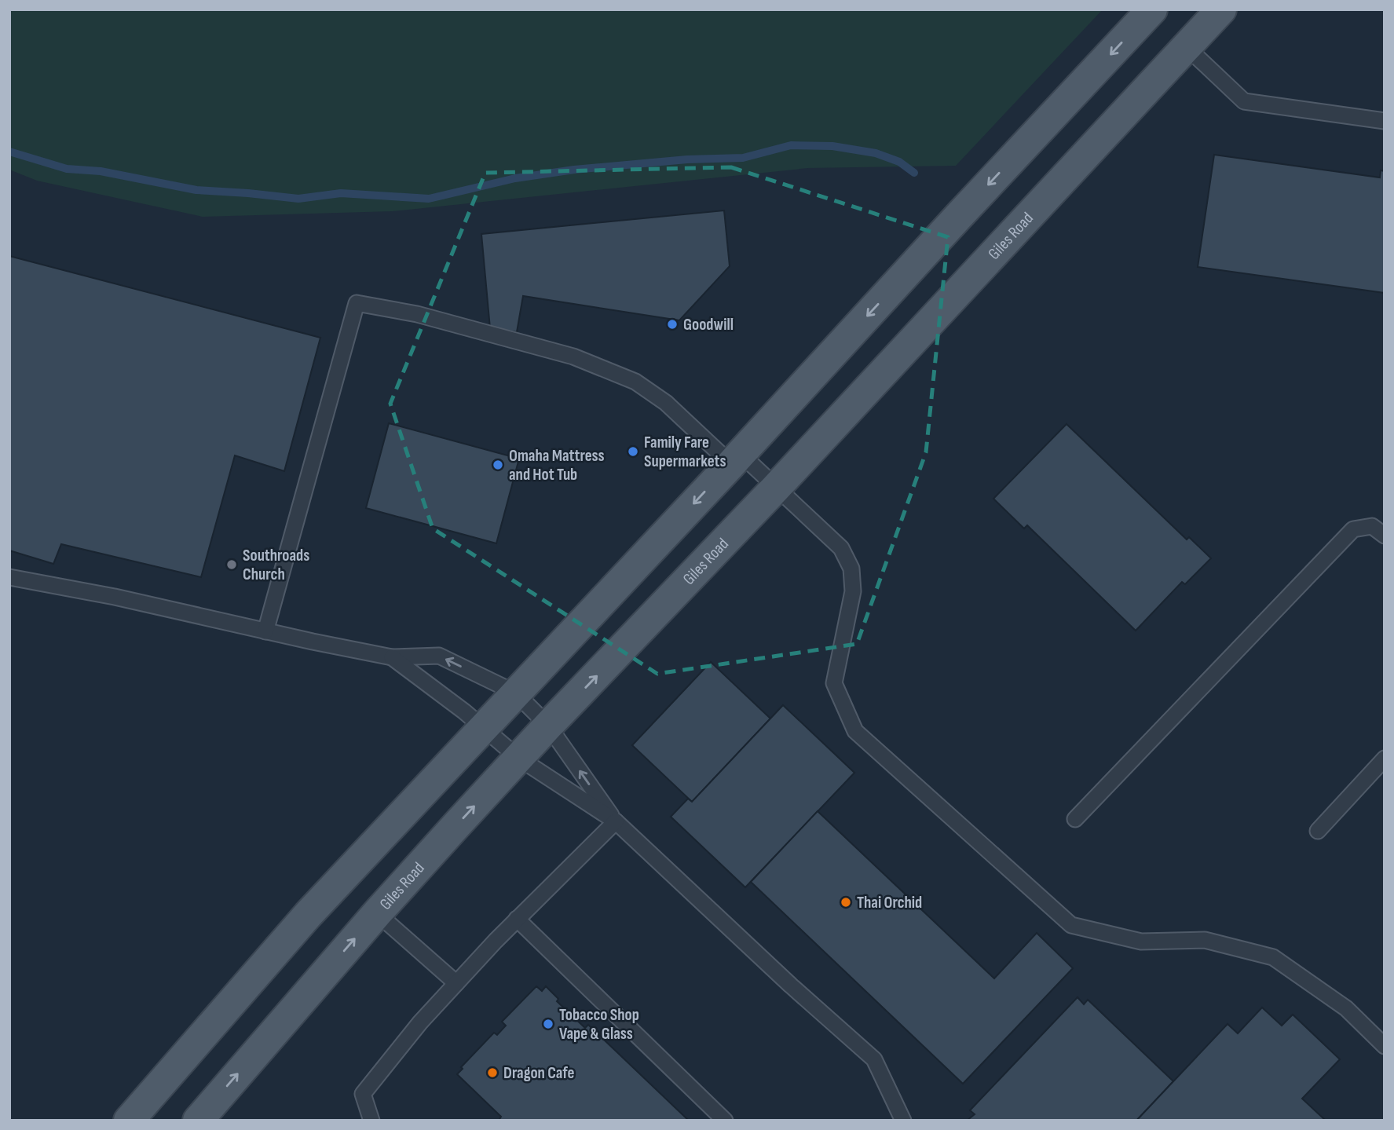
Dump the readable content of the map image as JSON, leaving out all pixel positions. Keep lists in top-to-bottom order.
{
  "streets": {
    "main road": ["Giles Road"]
  },
  "places": [
    "Goodwill",
    "Family Fare Supermarkets",
    "Omaha Mattress and Hot Tub",
    "Southroads Church",
    "Thai Orchid",
    "Tobacco Shop Vape & Glass",
    "Dragon Cafe"
  ]
}
